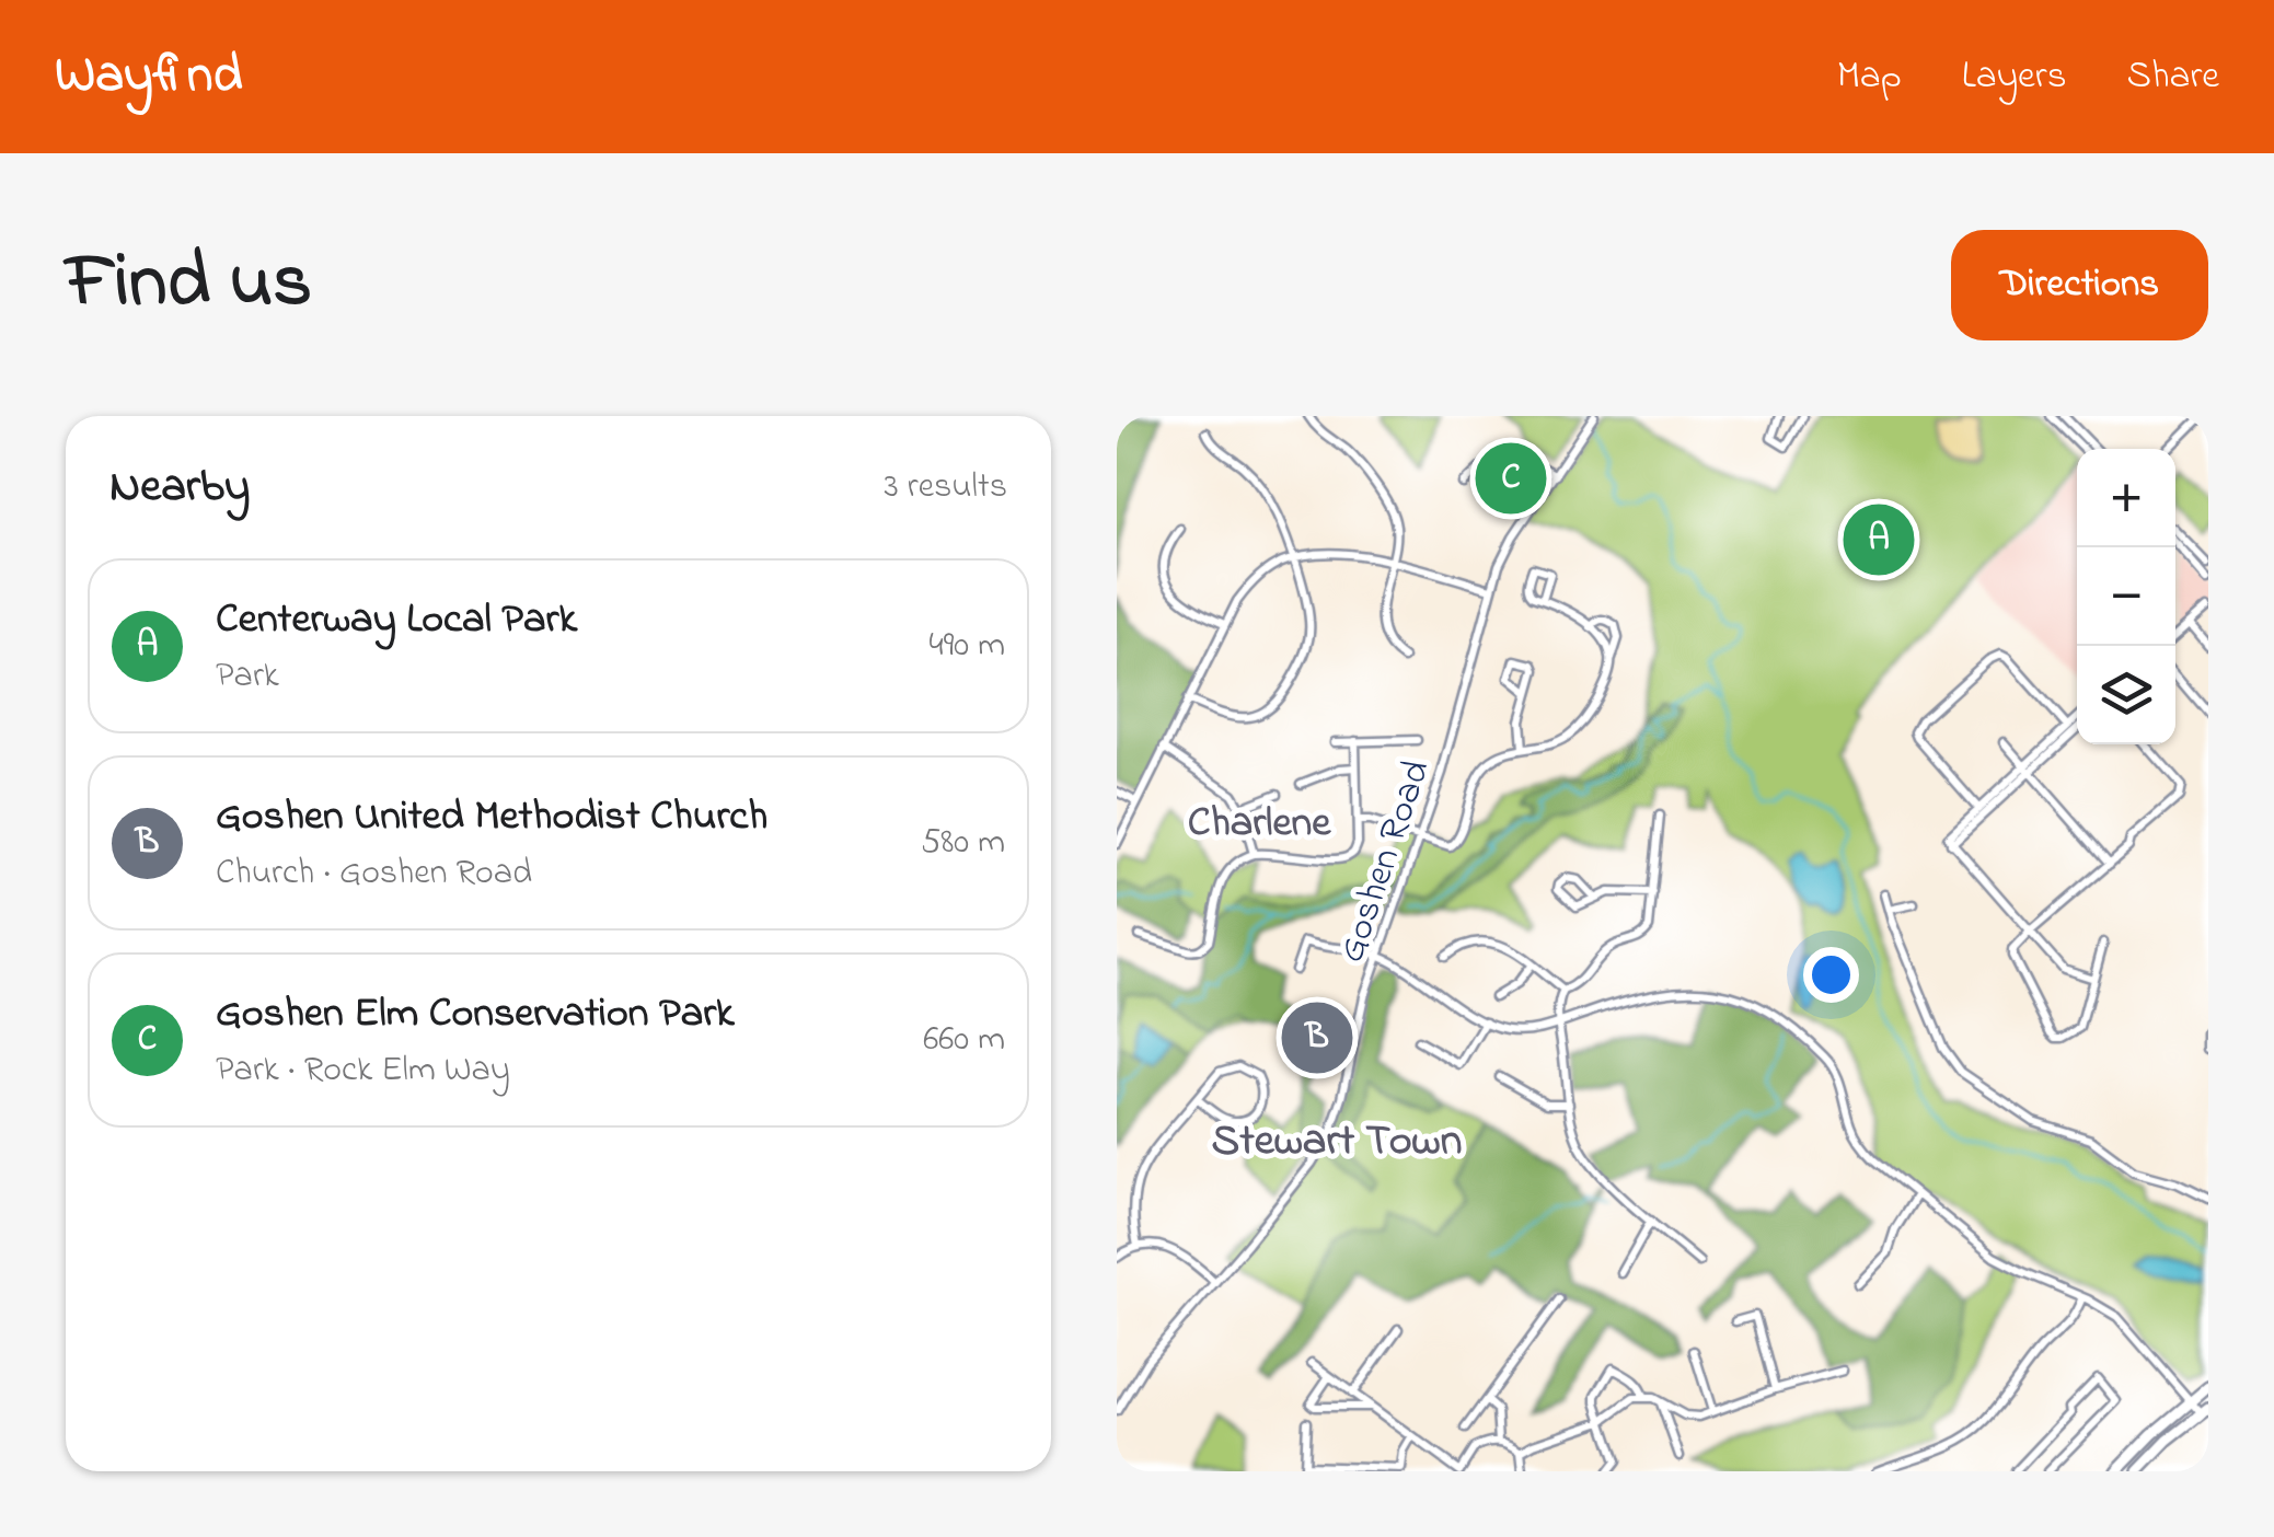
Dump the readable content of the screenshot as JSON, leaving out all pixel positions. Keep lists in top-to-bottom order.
{
  "streets": {
    "street": ["Goshen Road"]
  },
  "districts": ["Charlene", "Stewart Town"],
  "page": {
    "header": "Wayfind",
    "nav": ["Map", "Layers", "Share"],
    "title": "Find us",
    "buttons": "Directions",
    "heading": ["Nearby", "3 results"],
    "pins": ["C", "A", "B"],
    "map_buttons": ["+", "−"],
    "list": [
      {
        "mark": "A",
        "name": "Centerway Local Park",
        "note": "Park",
        "value": "490 m"
      },
      {
        "mark": "B",
        "name": "Goshen United Methodist Church",
        "note": "Church · Goshen Road",
        "value": "580 m"
      },
      {
        "mark": "C",
        "name": "Goshen Elm Conservation Park",
        "note": "Park · Rock Elm Way",
        "value": "660 m"
      }
    ]
  }
}
